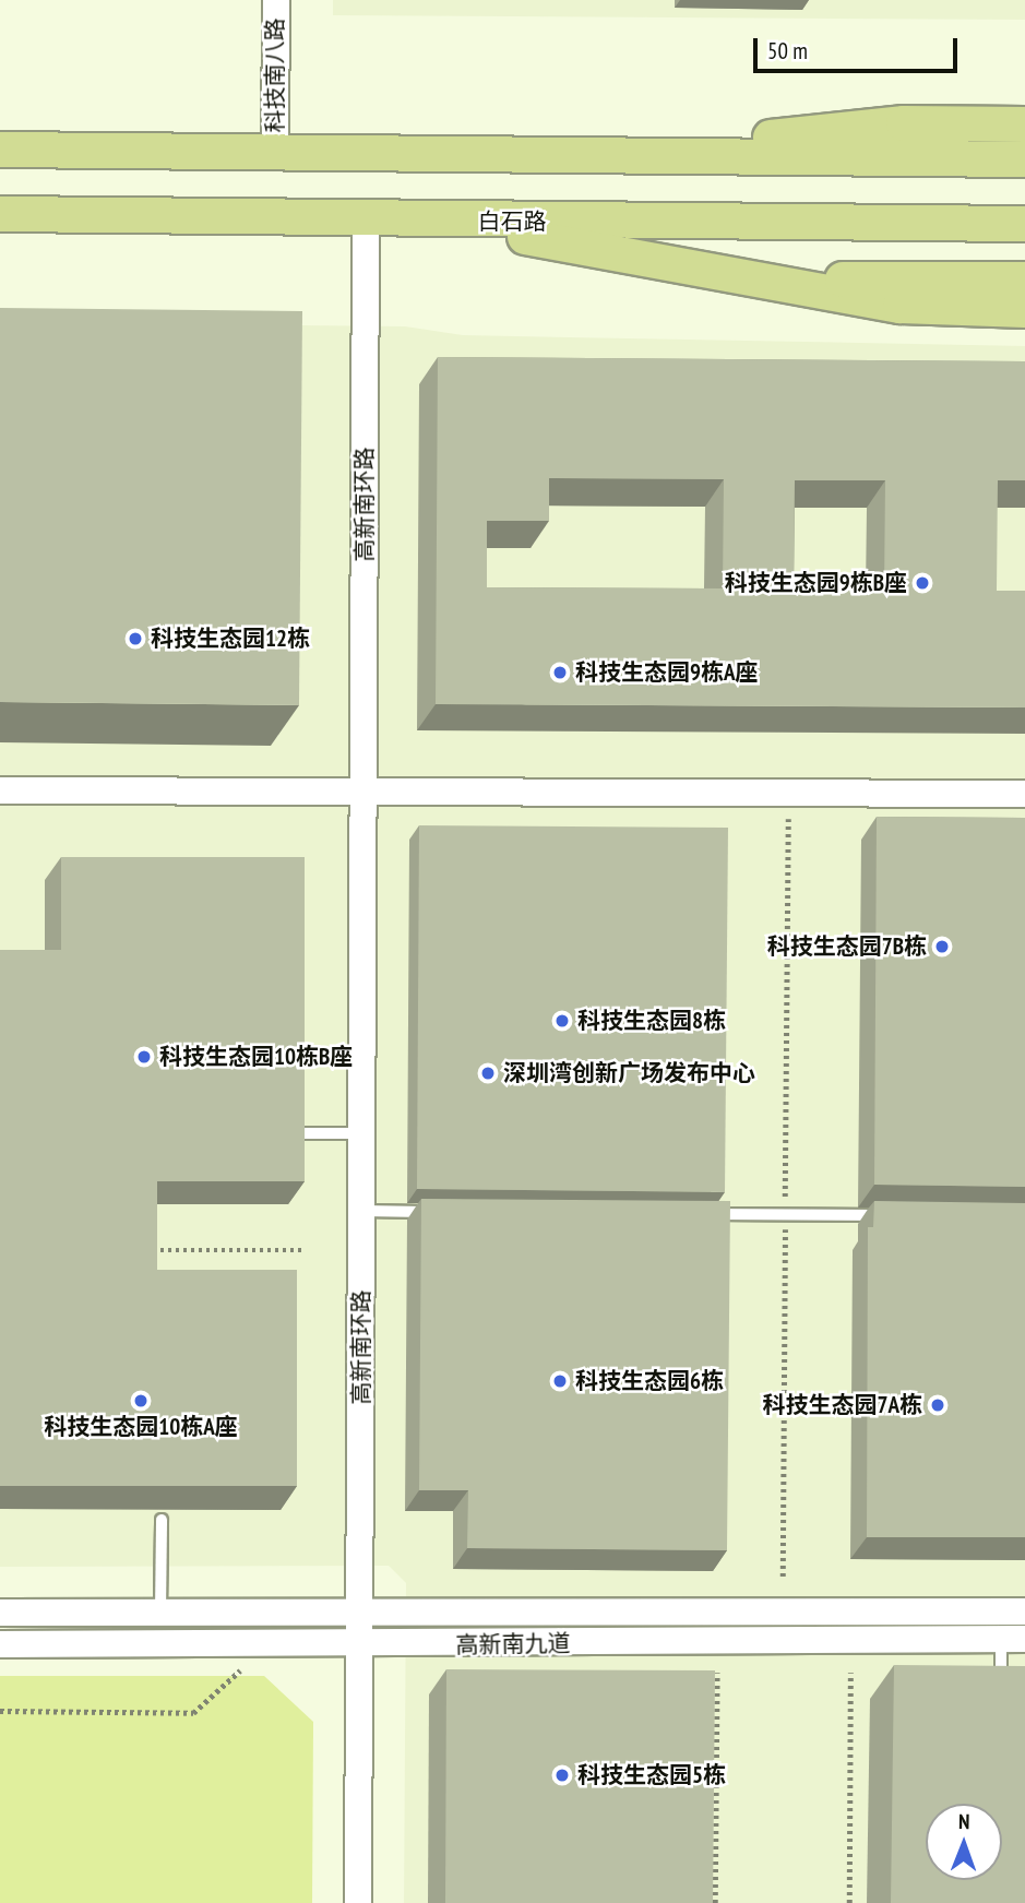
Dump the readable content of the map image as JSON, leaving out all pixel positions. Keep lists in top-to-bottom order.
{
  "streets": {
    "main road": ["白石路"],
    "street": ["科技南八路", "高新南环路", "高新南九道"]
  },
  "crossings": [
    ["白石路", "高新南环路"],
    ["高新南环路", "高新南九道"]
  ],
  "places": [
    "科技生态园9栋B座",
    "科技生态园12栋",
    "科技生态园9栋A座",
    "科技生态园7B栋",
    "科技生态园8栋",
    "科技生态园10栋B座",
    "深圳湾创新广场发布中心",
    "科技生态园6栋",
    "科技生态园10栋A座",
    "科技生态园7A栋",
    "科技生态园5栋"
  ],
  "scale_bar": "50 m",
  "north": "top"
}
